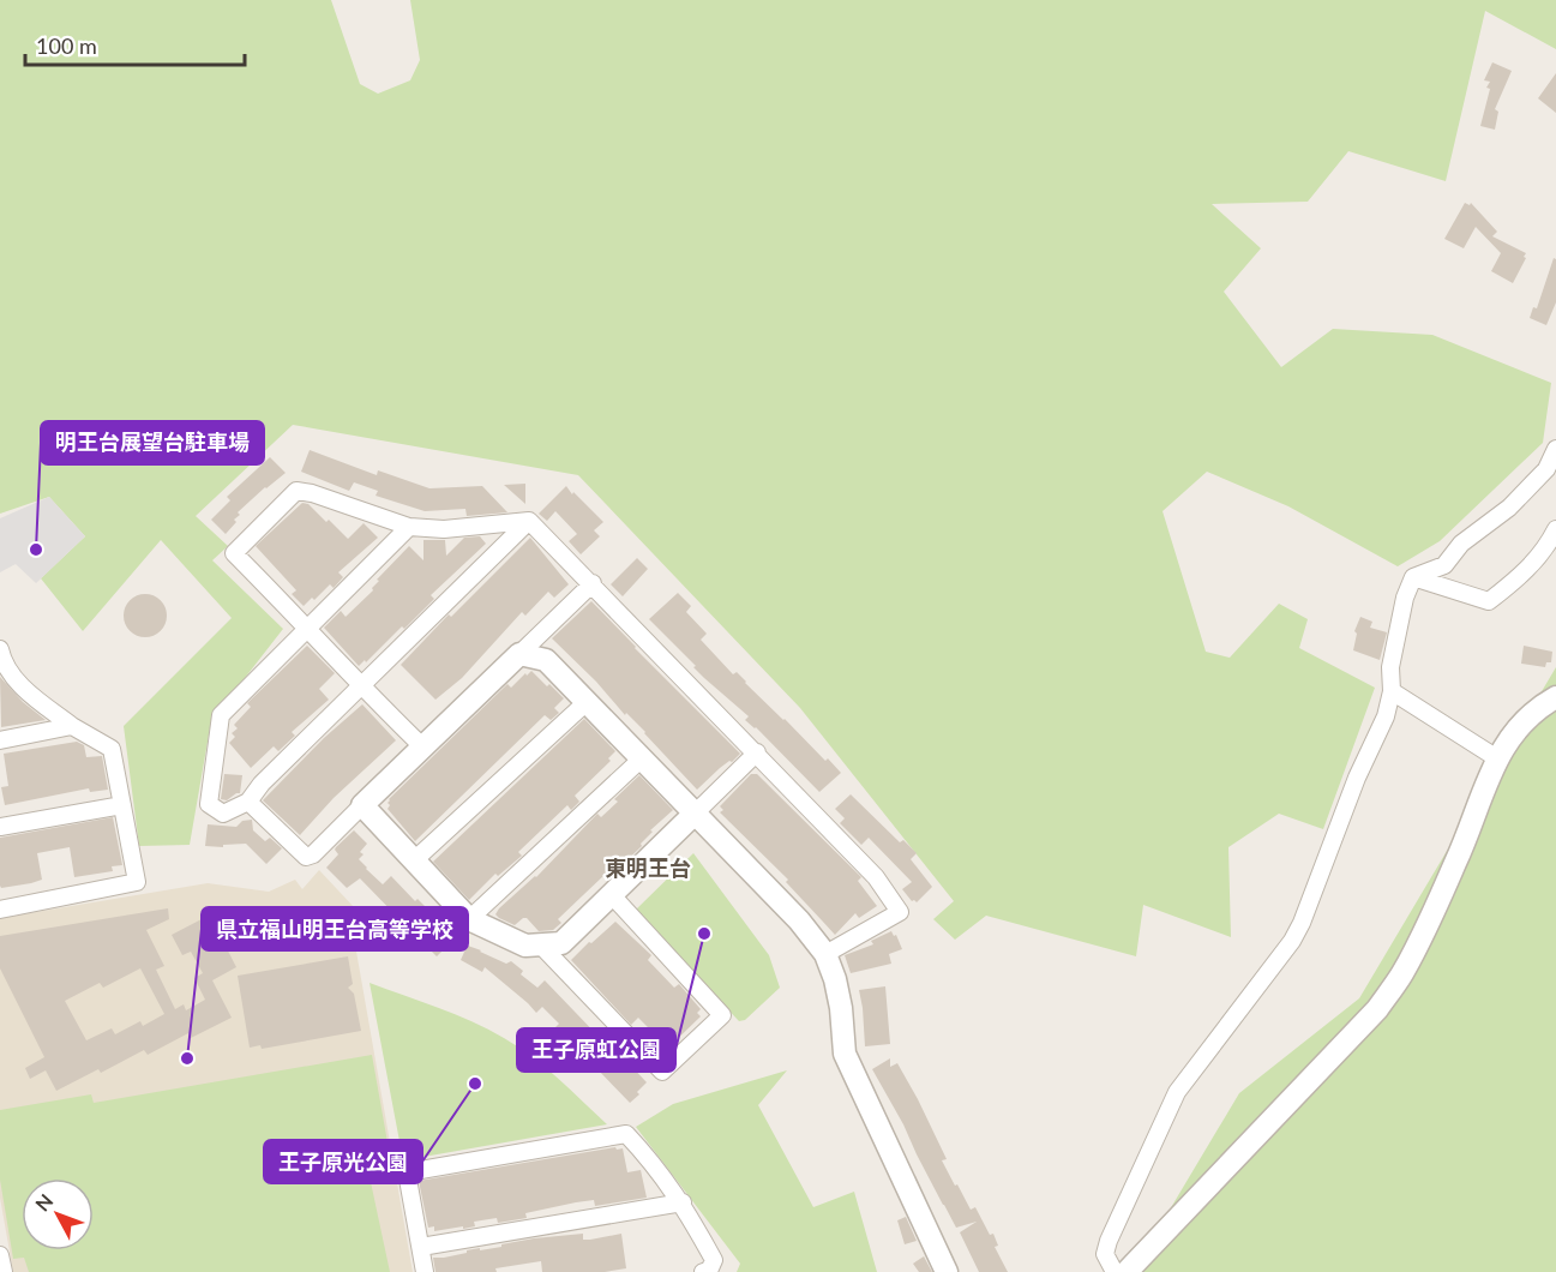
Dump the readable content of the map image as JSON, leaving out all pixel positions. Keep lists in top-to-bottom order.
{
  "districts": ["東明王台"],
  "places": [
    "明王台展望台駐車場",
    "王子原虹公園",
    "県立福山明王台高等学校",
    "王子原光公園"
  ],
  "scale_bar": "100 m",
  "north": "top left"
}
